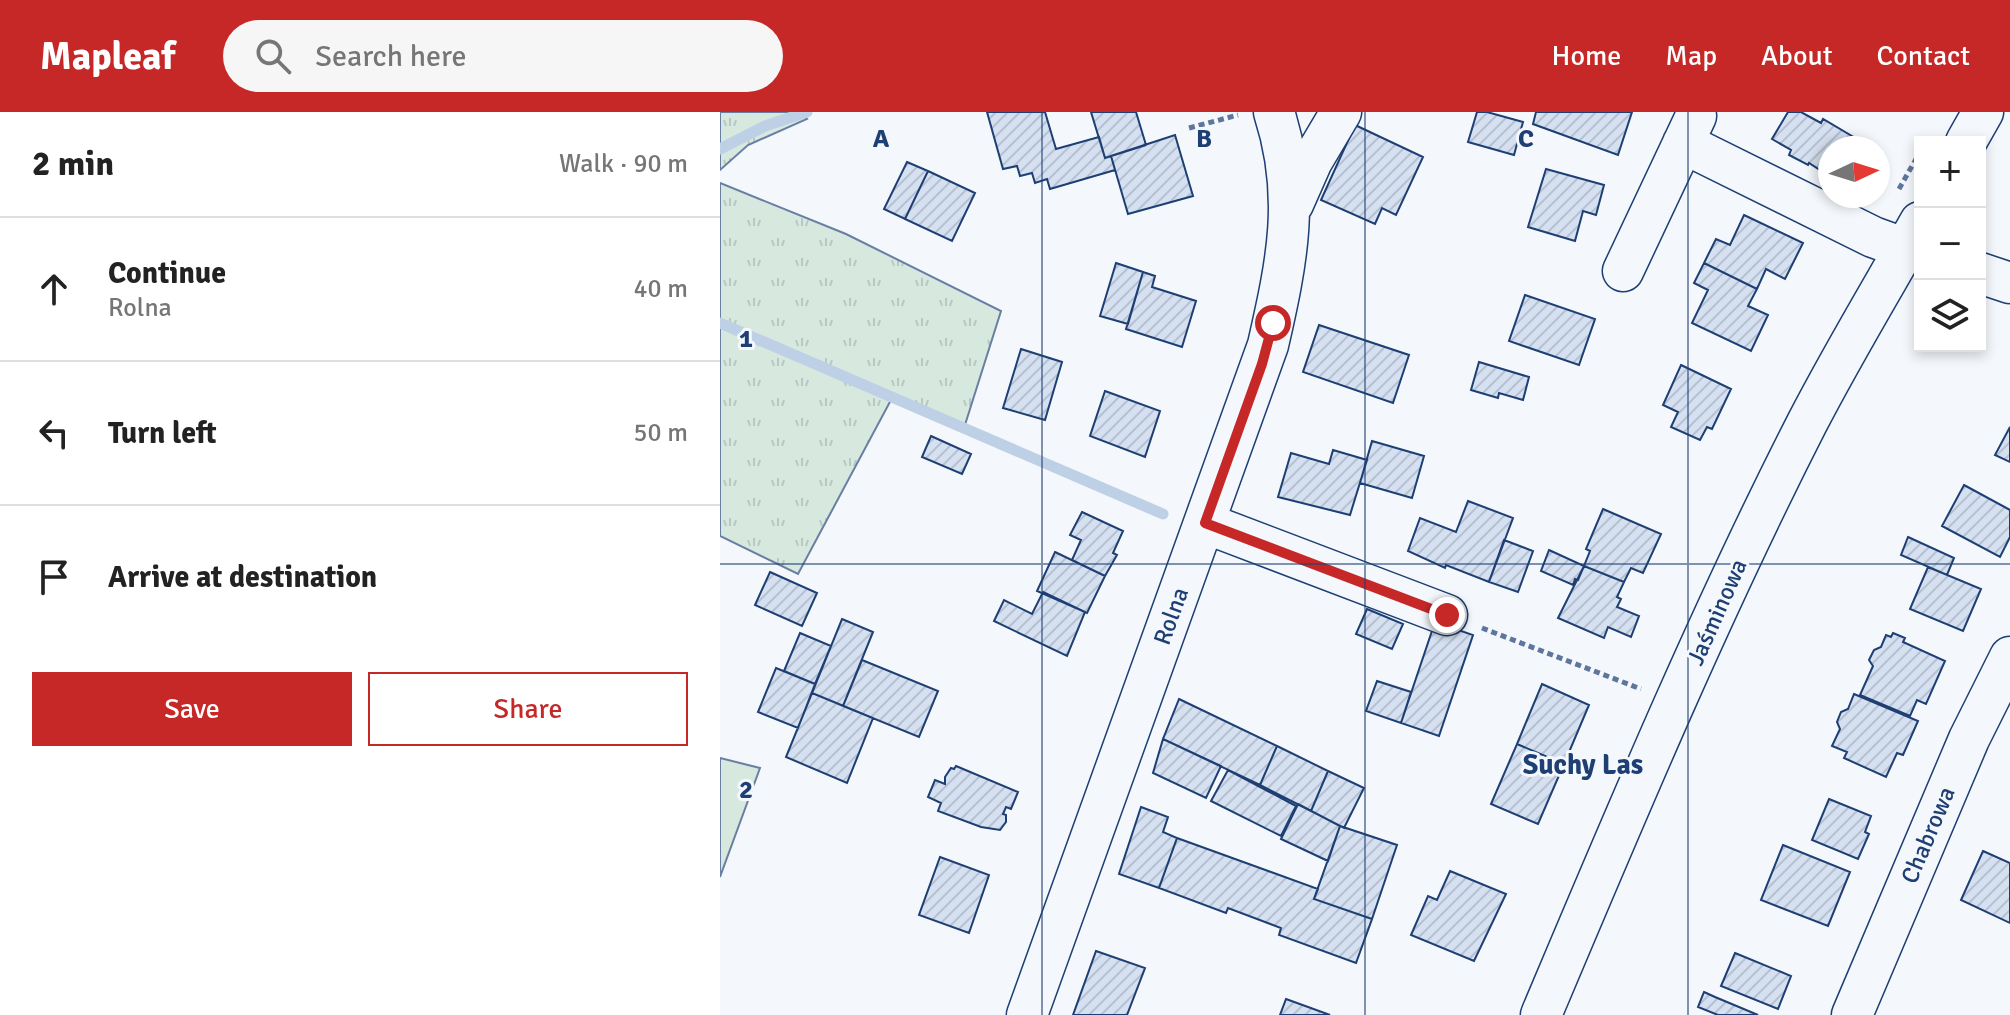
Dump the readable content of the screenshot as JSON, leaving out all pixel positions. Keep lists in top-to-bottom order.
{
  "streets": {
    "street": ["Jaśminowa", "Rolna", "Chabrowa"]
  },
  "districts": ["Suchy Las"],
  "north": "right",
  "page": {
    "header": "Mapleaf",
    "search": "Search here",
    "nav": [
      "Home",
      "Map",
      "About",
      "Contact"
    ],
    "heading": ["2 min", "Walk · 90 m"],
    "map_buttons": ["+", "−"],
    "list": [
      ["Continue", "Rolna", "40 m"],
      ["Turn left", "50 m"],
      "Arrive at destination"
    ],
    "buttons": ["Save", "Share"]
  },
  "grid": {
    "columns": ["A", "B", "C"],
    "rows": ["1", "2"]
  }
}
